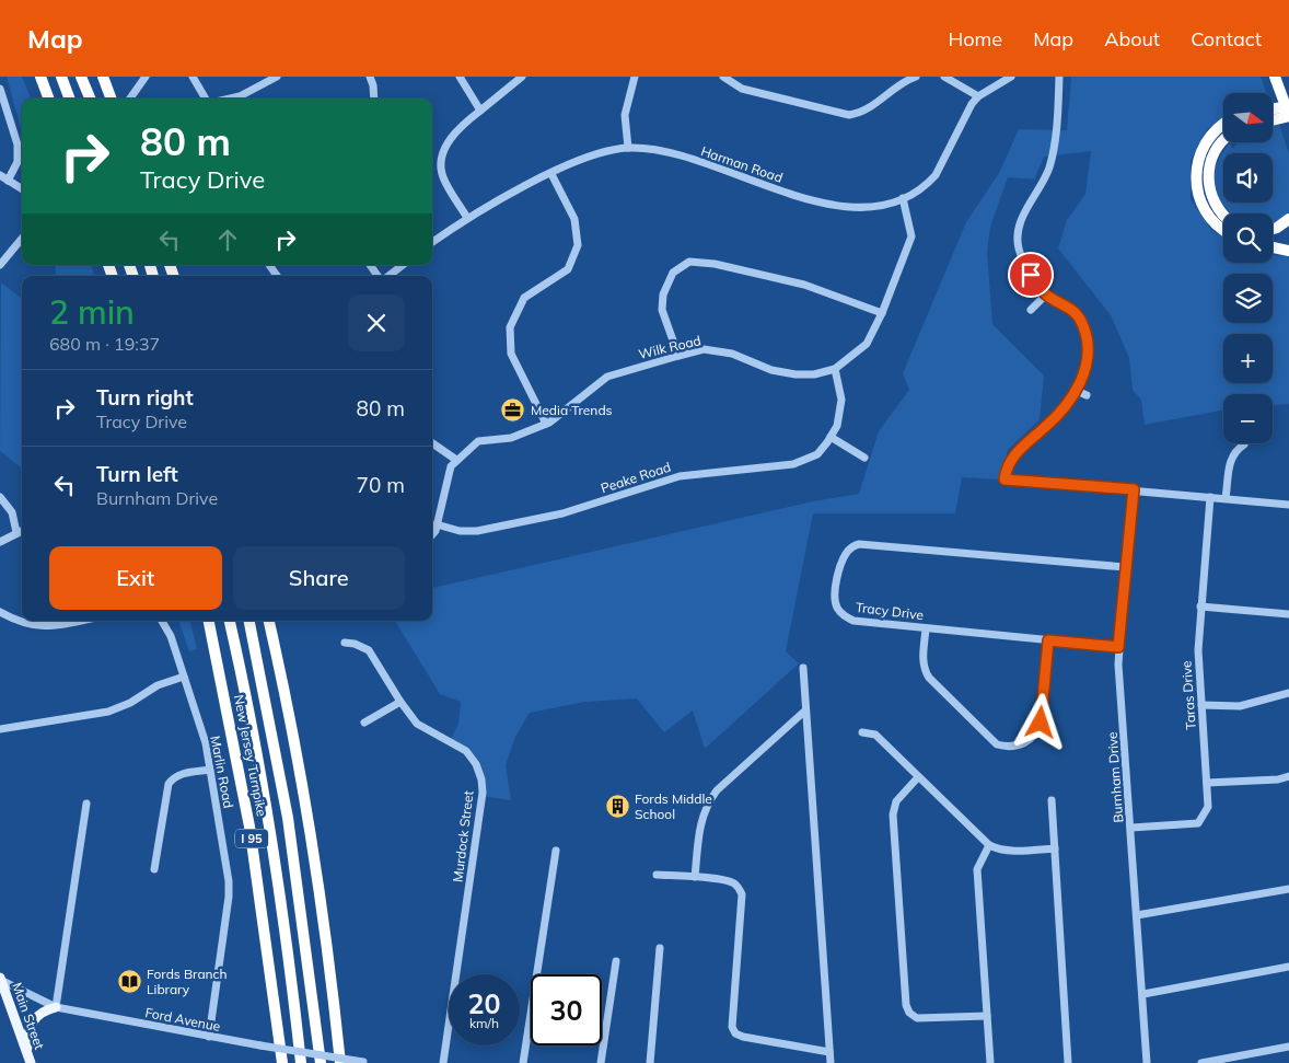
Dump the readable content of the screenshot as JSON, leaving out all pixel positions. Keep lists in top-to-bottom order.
{
  "streets": {
    "highway": ["New Jersey Turnpike", "I 95"],
    "main road": ["Main Street"],
    "street": [
      "Harman Road",
      "Wilk Road",
      "Peake Road",
      "Tracy Drive",
      "Taras Drive",
      "Marlin Road",
      "Burnham Drive",
      "Murdock Street",
      "Ford Avenue"
    ]
  },
  "crossings": [
    ["Harman Road", "Wilk Road"],
    ["Wilk Road", "Peake Road"],
    ["Tracy Drive", "Burnham Drive"],
    ["Taras Drive", "Burnham Drive"],
    ["Marlin Road", "Ford Avenue"],
    ["Main Street", "Ford Avenue"]
  ],
  "places": {
    "office": ["Media Trends"],
    "building": ["Fords Middle School"],
    "library": ["Fords Branch Library"]
  },
  "north": "right",
  "page": {
    "header": "Map",
    "nav": [
      "Home",
      "Map",
      "About",
      "Contact"
    ],
    "map_buttons": ["+", "−"],
    "turn": ["80 m", "Tracy Drive"],
    "heading": ["2 min", "680 m · 19:37"],
    "list": [
      {
        "name": "Turn right",
        "note": "Tracy Drive",
        "value": "80 m"
      },
      {
        "name": "Turn left",
        "note": "Burnham Drive",
        "value": "70 m"
      }
    ],
    "buttons": ["Exit", "Share"],
    "speed": "20 km/h",
    "limit": "30"
  }
}
